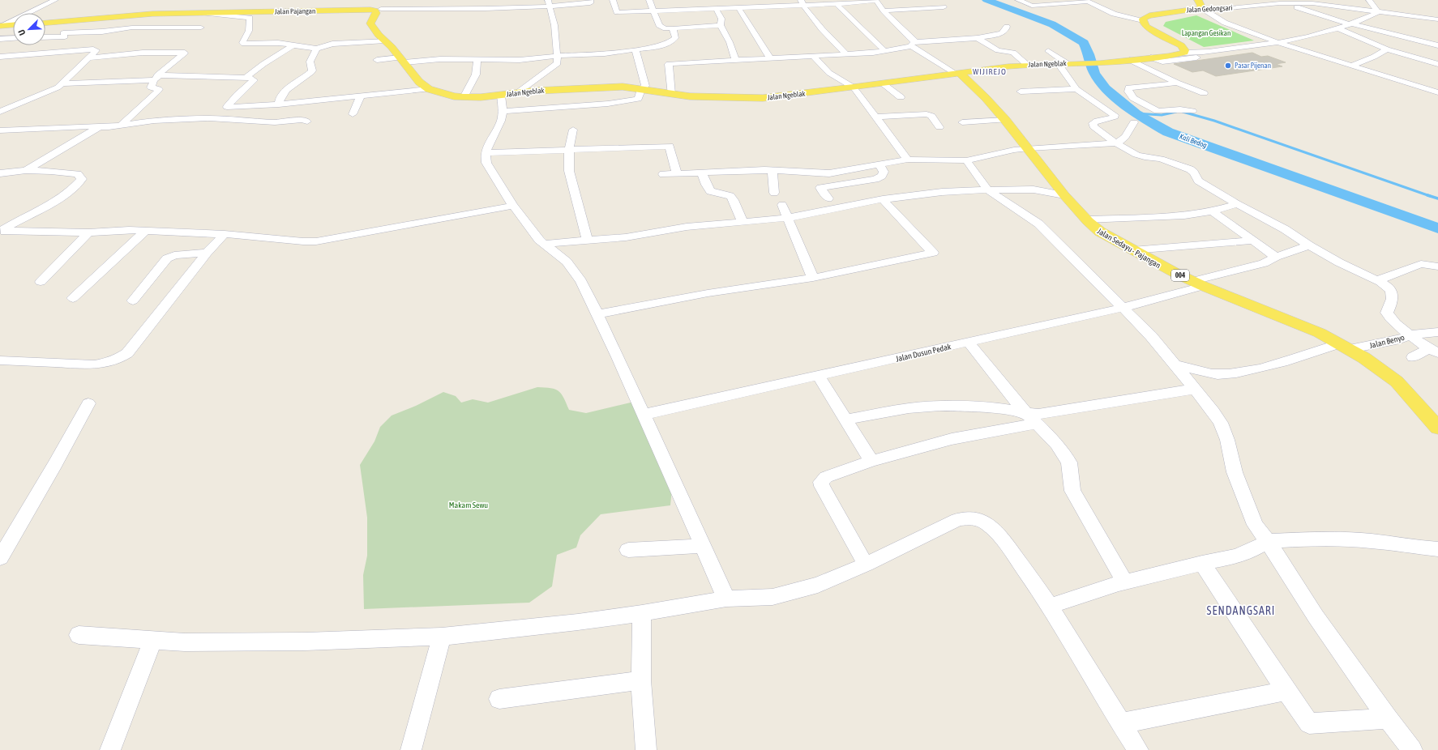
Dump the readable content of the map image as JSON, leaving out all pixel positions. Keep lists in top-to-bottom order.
{
  "streets": {
    "main road": [
      "Jalan Gedongsari",
      "Jalan Pajangan",
      "Jalan Ngeblak",
      "Jalan Sedayu - Pajangan",
      "004"
    ],
    "street": ["Jalan Benyo", "Jalan Dusun Pedak"]
  },
  "crossings": [
    ["Jalan Ngeblak", "Jalan Sedayu - Pajangan"],
    ["Jalan Sedayu - Pajangan", "Jalan Benyo"],
    ["Jalan Sedayu - Pajangan", "Jalan Dusun Pedak"]
  ],
  "districts": ["WIJIREJO", "SENDANGSARI"],
  "water": ["Kali Bedog"],
  "parks": ["Lapangan Gesikan", "Makam Sewu"],
  "places": ["Pasar Pijenan"],
  "north": "bottom left"
}
